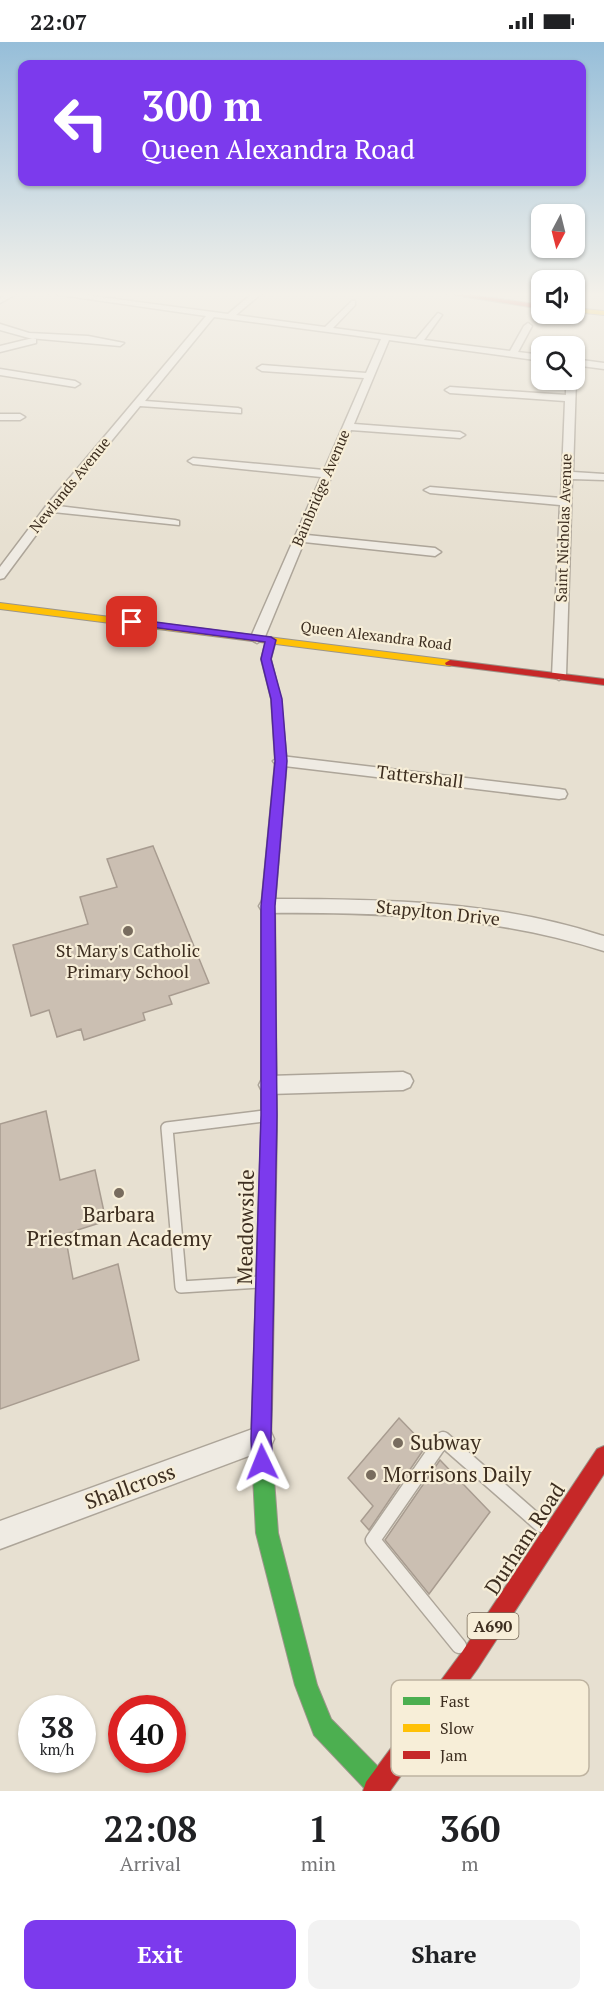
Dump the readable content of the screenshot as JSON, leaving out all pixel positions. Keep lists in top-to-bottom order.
{
  "streets": {
    "main road": [
      "Queen Alexandra Road",
      "Meadowside",
      "Durham Road",
      "A690"
    ],
    "street": [
      "Newlands Avenue",
      "Bainbridge Avenue",
      "Saint Nicholas Avenue",
      "Tattershall",
      "Stapylton Drive",
      "Shallcross"
    ]
  },
  "crossings": [
    ["Bainbridge Avenue", "Queen Alexandra Road"],
    ["Bainbridge Avenue", "Meadowside"],
    ["Saint Nicholas Avenue", "Queen Alexandra Road"],
    ["Queen Alexandra Road", "Meadowside"],
    ["Tattershall", "Meadowside"],
    ["Stapylton Drive", "Meadowside"],
    ["Meadowside", "Shallcross"],
    ["Meadowside", "Durham Road"]
  ],
  "places": [
    "St Mary's Catholic Primary School",
    "Barbara Priestman Academy",
    "Subway",
    "Morrisons Daily"
  ],
  "legend": ["Fast", "Slow", "Jam"],
  "north": "bottom",
  "page": {
    "status": "22:07",
    "turn": ["300 m", "Queen Alexandra Road"],
    "speed": "38 km/h",
    "limit": "40",
    "eta": [
      "22:08",
      "Arrival",
      "1",
      "min",
      "360",
      "m"
    ],
    "buttons": ["Exit", "Share"]
  }
}
